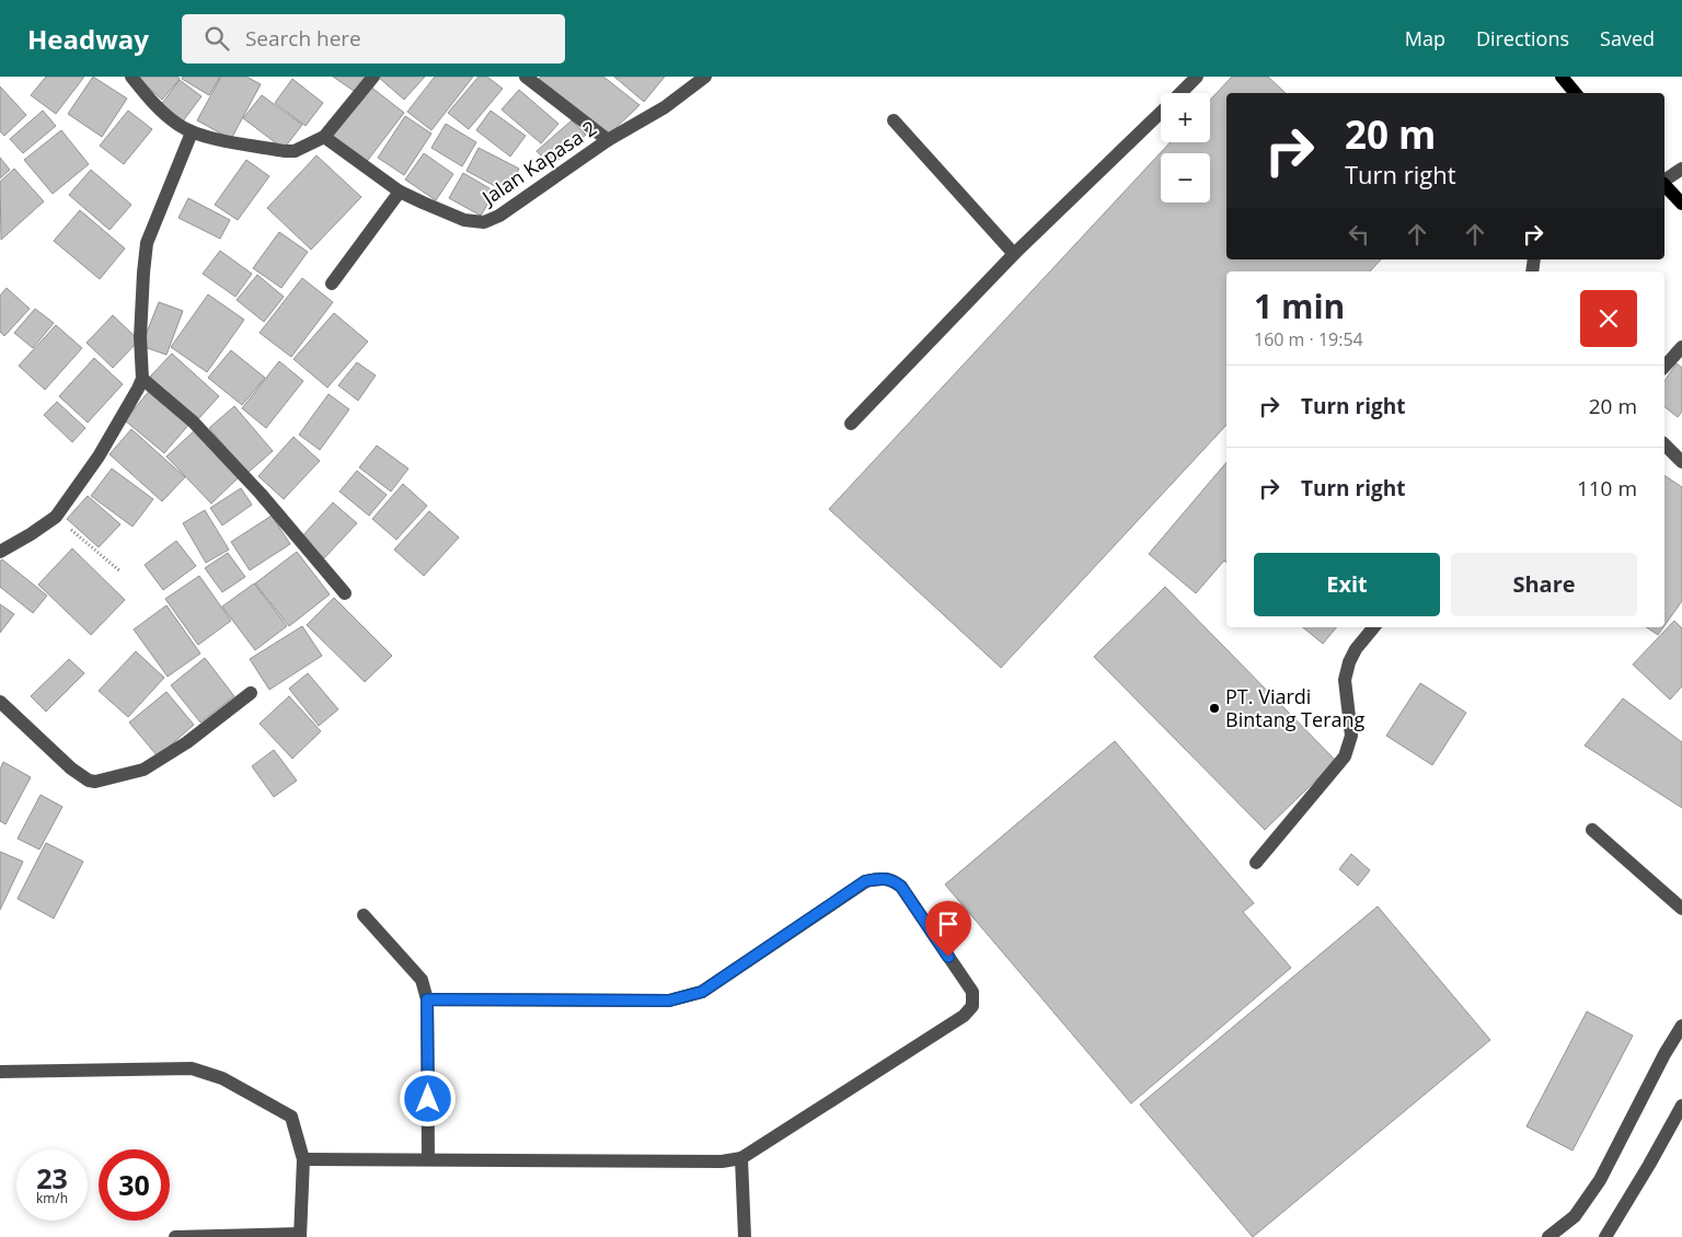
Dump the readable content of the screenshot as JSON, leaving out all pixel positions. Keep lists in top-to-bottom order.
{
  "streets": {
    "street": ["Jalan Kapasa 2"]
  },
  "places": ["PT. Viardi Bintang Terang"],
  "page": {
    "header": "Headway",
    "search": "Search here",
    "nav": ["Map", "Directions", "Saved"],
    "map_buttons": ["+", "−"],
    "turn": ["20 m", "Turn right"],
    "heading": ["1 min", "160 m · 19:54"],
    "list": [
      {
        "name": "Turn right",
        "value": "20 m"
      },
      {
        "name": "Turn right",
        "value": "110 m"
      }
    ],
    "buttons": ["Exit", "Share"],
    "speed": "23 km/h",
    "limit": "30"
  }
}
